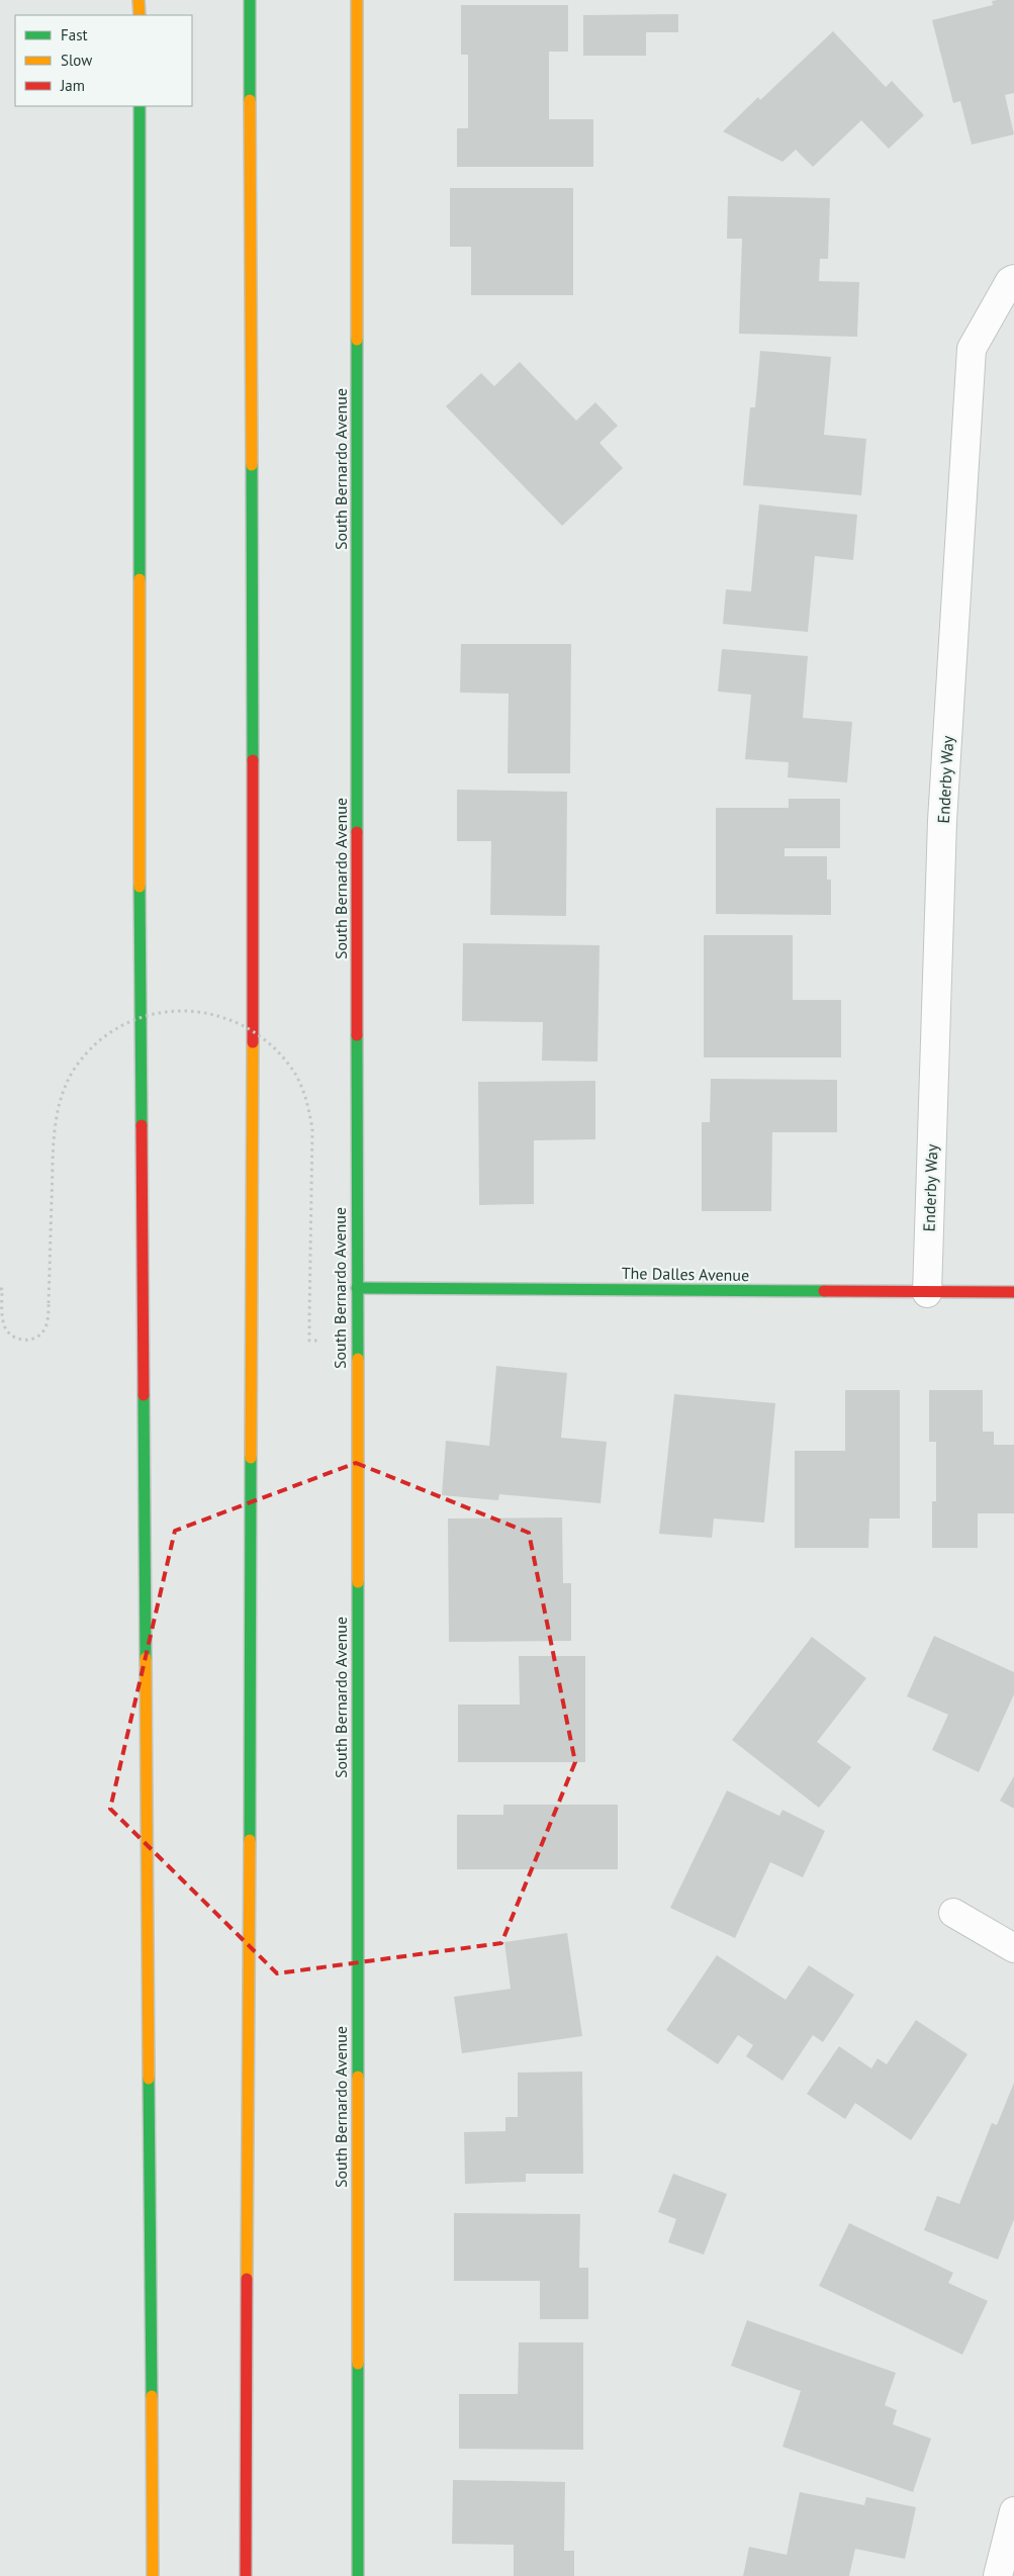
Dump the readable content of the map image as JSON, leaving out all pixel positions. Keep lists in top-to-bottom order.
{
  "streets": {
    "main road": ["South Bernardo Avenue", "The Dalles Avenue"],
    "street": ["Enderby Way"]
  },
  "crossings": [
    ["South Bernardo Avenue", "The Dalles Avenue"],
    ["Enderby Way", "The Dalles Avenue"]
  ],
  "legend": ["Fast", "Slow", "Jam"]
}
